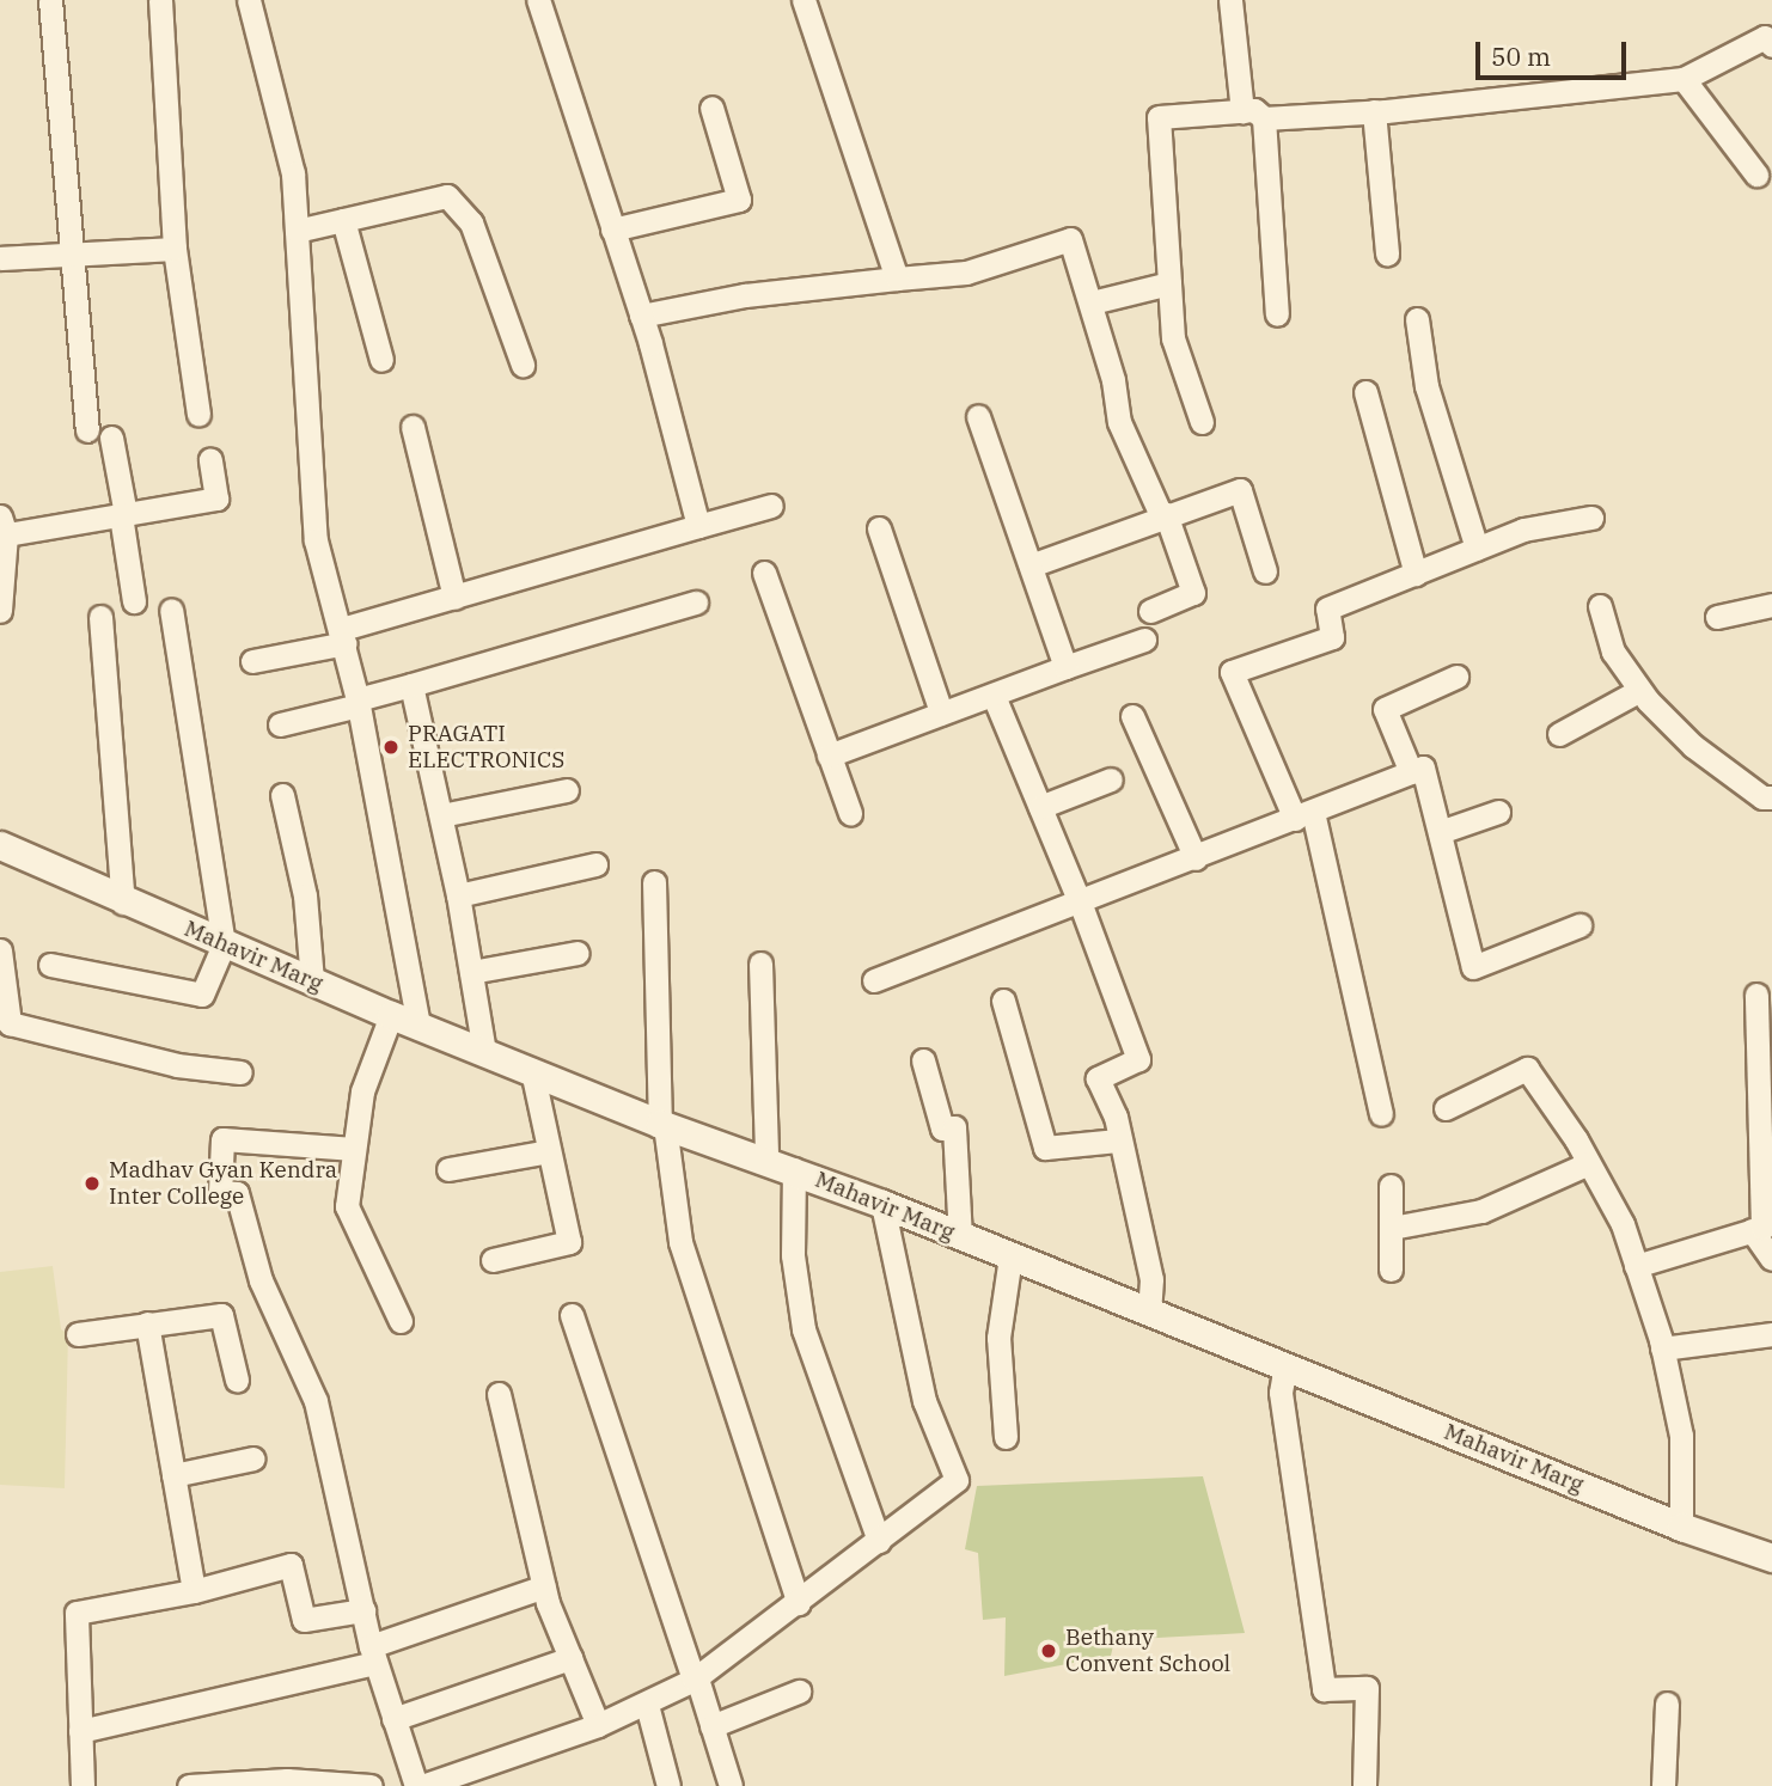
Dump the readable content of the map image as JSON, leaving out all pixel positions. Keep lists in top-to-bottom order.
{
  "streets": {
    "street": ["Mahavir Marg"]
  },
  "places": ["PRAGATI ELECTRONICS", "Madhav Gyan Kendra Inter College", "Bethany Convent School"],
  "scale_bar": "50 m"
}
